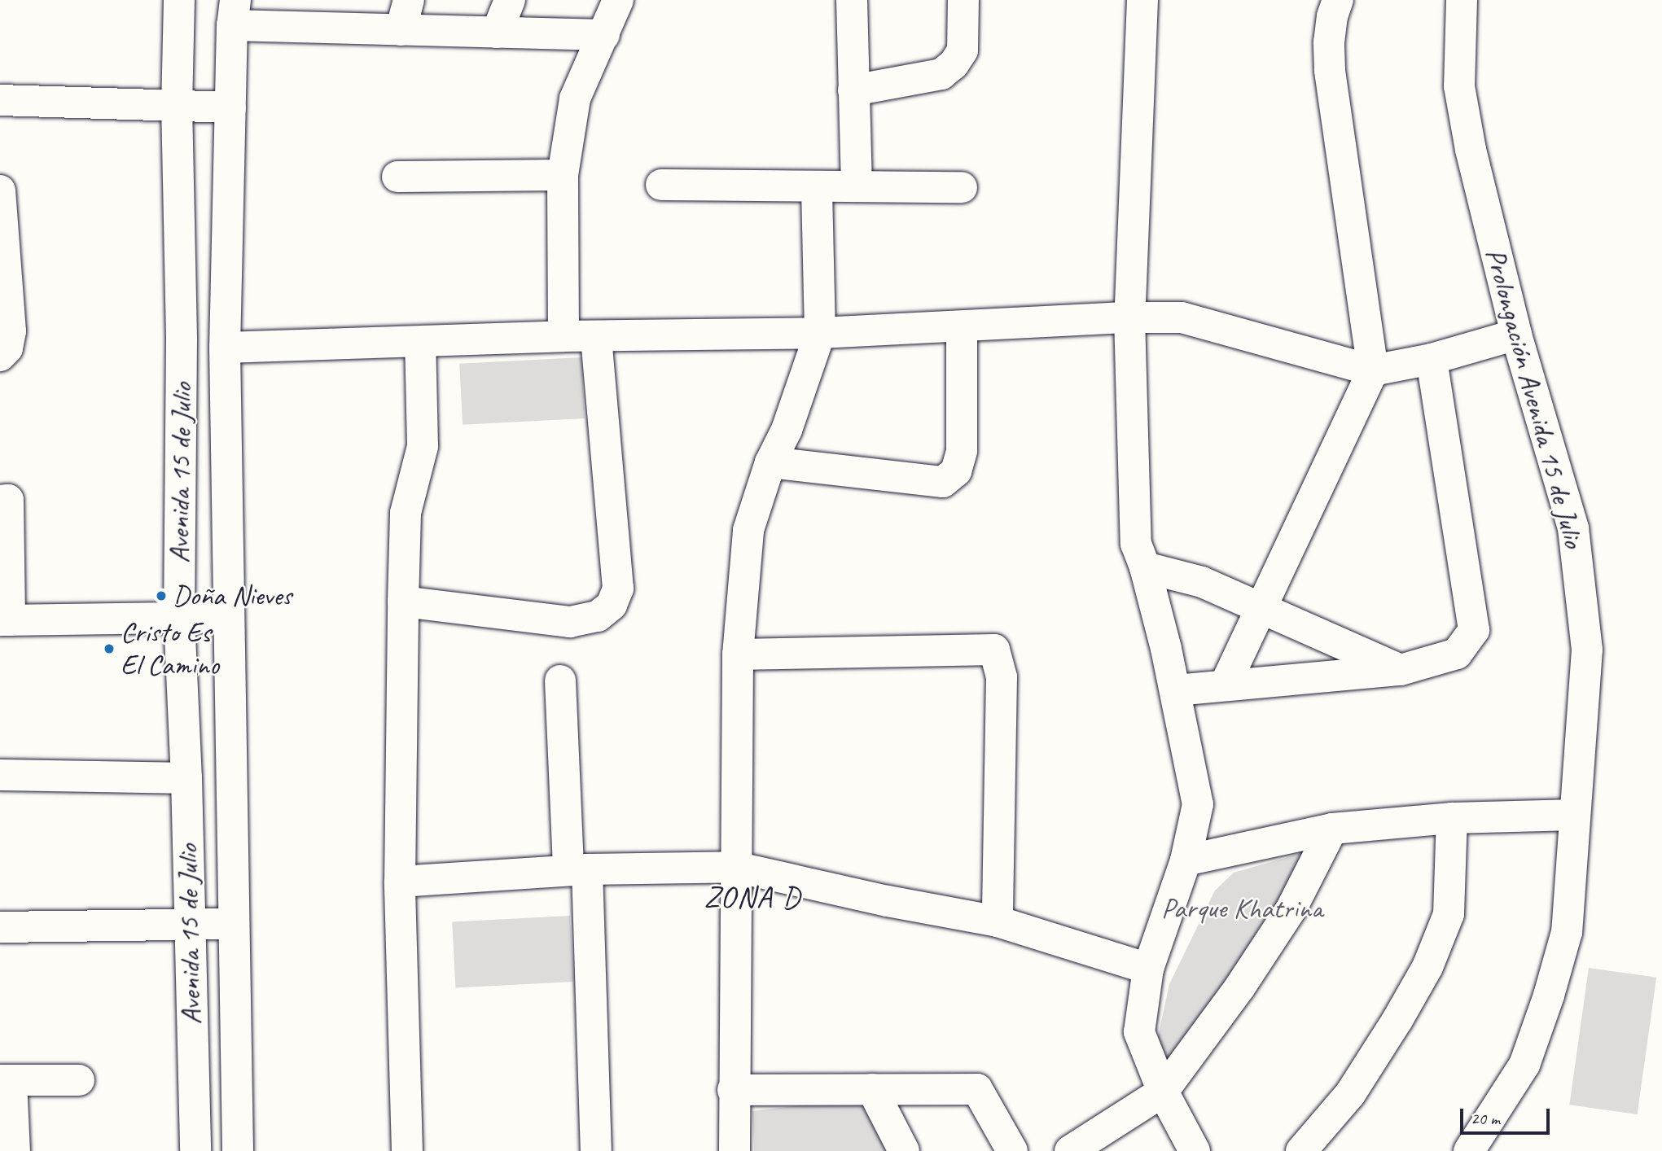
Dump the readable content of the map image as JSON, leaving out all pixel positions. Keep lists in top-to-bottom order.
{
  "streets": {
    "street": ["Prolongación Avenida 15 de Julio", "Avenida 15 de Julio"]
  },
  "districts": ["ZONA D"],
  "parks": ["Parque Khatrina"],
  "places": ["Doña Nieves", "Cristo Es El Camino"],
  "scale_bar": "20 m"
}
